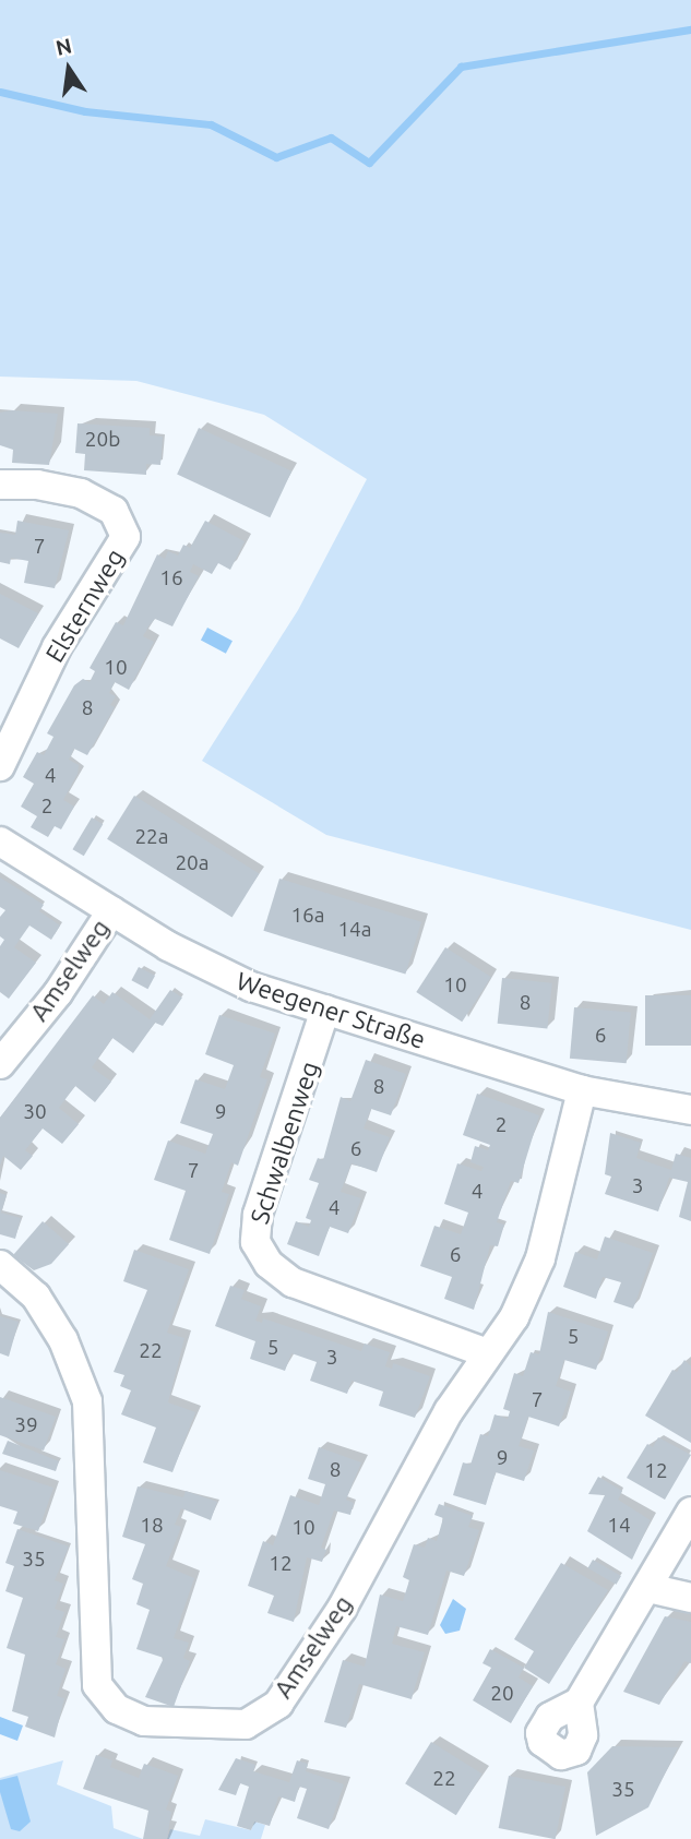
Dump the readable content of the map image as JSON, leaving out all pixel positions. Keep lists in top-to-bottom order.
{
  "streets": {
    "street": [
      "Elsternweg",
      "Amselweg",
      "Weegener Straße",
      "Schwalbenweg"
    ]
  },
  "crossings": [
    ["Amselweg", "Weegener Straße"],
    ["Amselweg", "Schwalbenweg"],
    ["Weegener Straße", "Schwalbenweg"]
  ],
  "house_numbers": [
    "20b",
    "7",
    "16",
    "10",
    "8",
    "4",
    "2",
    "22a",
    "20a",
    "16a",
    "14a",
    "10",
    "8",
    "6",
    "8",
    "30",
    "9",
    "2",
    "6",
    "7",
    "3",
    "4",
    "4",
    "6",
    "5",
    "5",
    "22",
    "3",
    "7",
    "39",
    "9",
    "8",
    "12",
    "18",
    "14",
    "10",
    "35",
    "12",
    "20",
    "22",
    "35"
  ],
  "north": "top"
}
